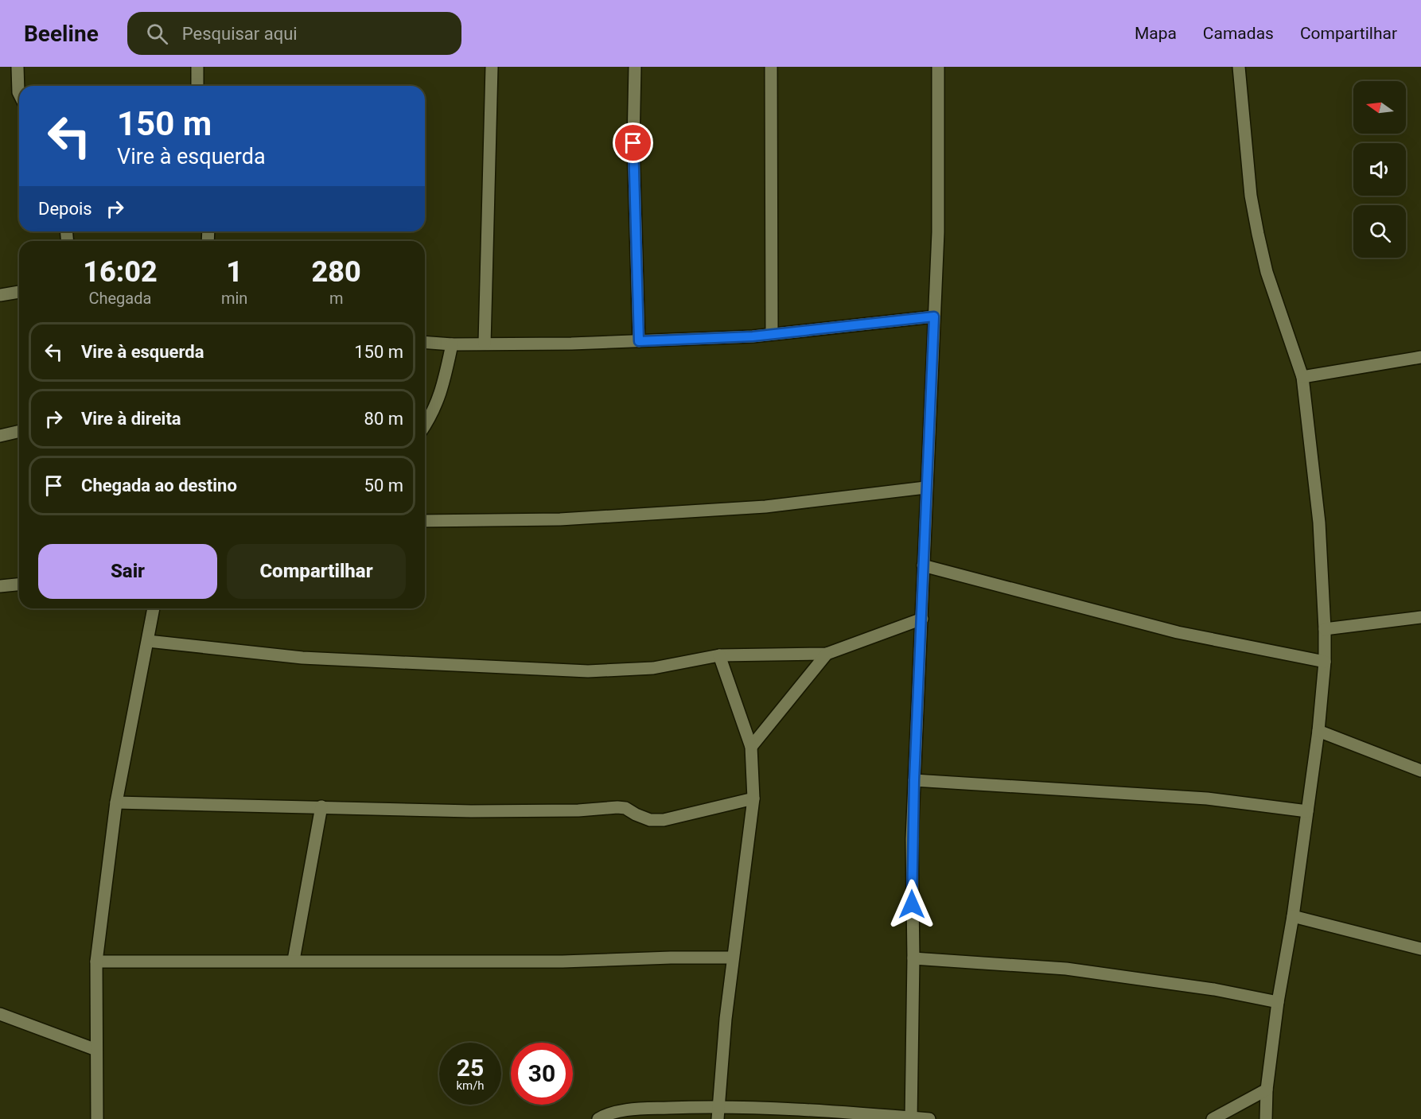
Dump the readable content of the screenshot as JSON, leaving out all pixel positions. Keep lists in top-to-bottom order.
{
  "north": "left",
  "page": {
    "header": "Beeline",
    "search": "Pesquisar aqui",
    "nav": ["Mapa", "Camadas", "Compartilhar"],
    "turn": ["150 m", "Vire à esquerda"],
    "then": "Depois",
    "eta": [
      "16:02",
      "Chegada",
      "1",
      "min",
      "280",
      "m"
    ],
    "list": [
      {
        "name": "Vire à esquerda",
        "value": "150 m"
      },
      {
        "name": "Vire à direita",
        "value": "80 m"
      },
      {
        "name": "Chegada ao destino",
        "value": "50 m"
      }
    ],
    "buttons": ["Sair", "Compartilhar"],
    "speed": "25 km/h",
    "limit": "30"
  }
}
